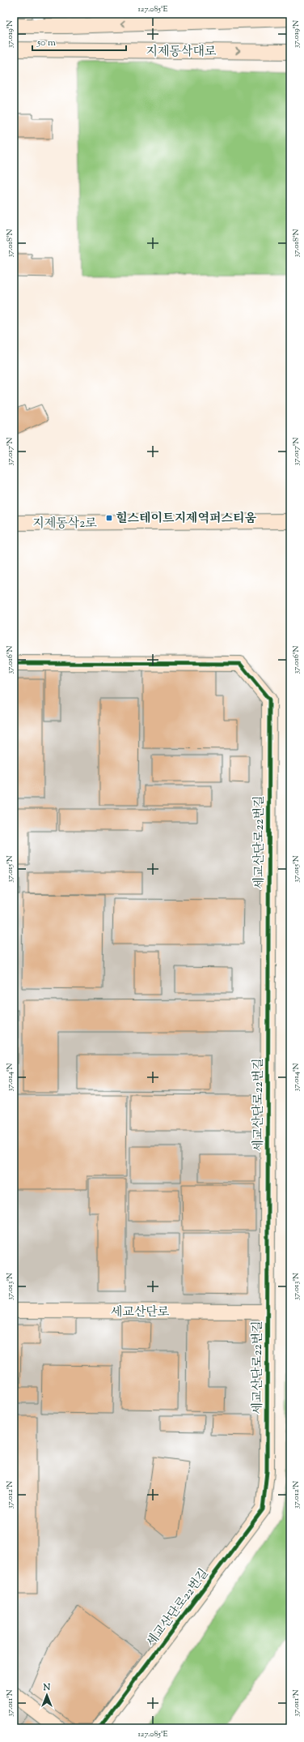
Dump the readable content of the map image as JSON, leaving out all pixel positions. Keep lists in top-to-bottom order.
{
  "streets": {
    "street": [
      "지제동삭대로",
      "지제동삭2로",
      "세교산단로22번길",
      "세교산단로"
    ]
  },
  "crossings": [
    ["세교산단로22번길", "세교산단로"]
  ],
  "places": {
    "transit": ["힐스테이트지제역퍼스티움"]
  },
  "scale_bar": "50 m",
  "north": "top",
  "coordinates": [
    "127.085°E",
    "37.019°N",
    "37.018°N",
    "37.017°N",
    "37.016°N",
    "37.015°N",
    "37.014°N",
    "37.013°N",
    "37.012°N",
    "37.011°N"
  ]
}
